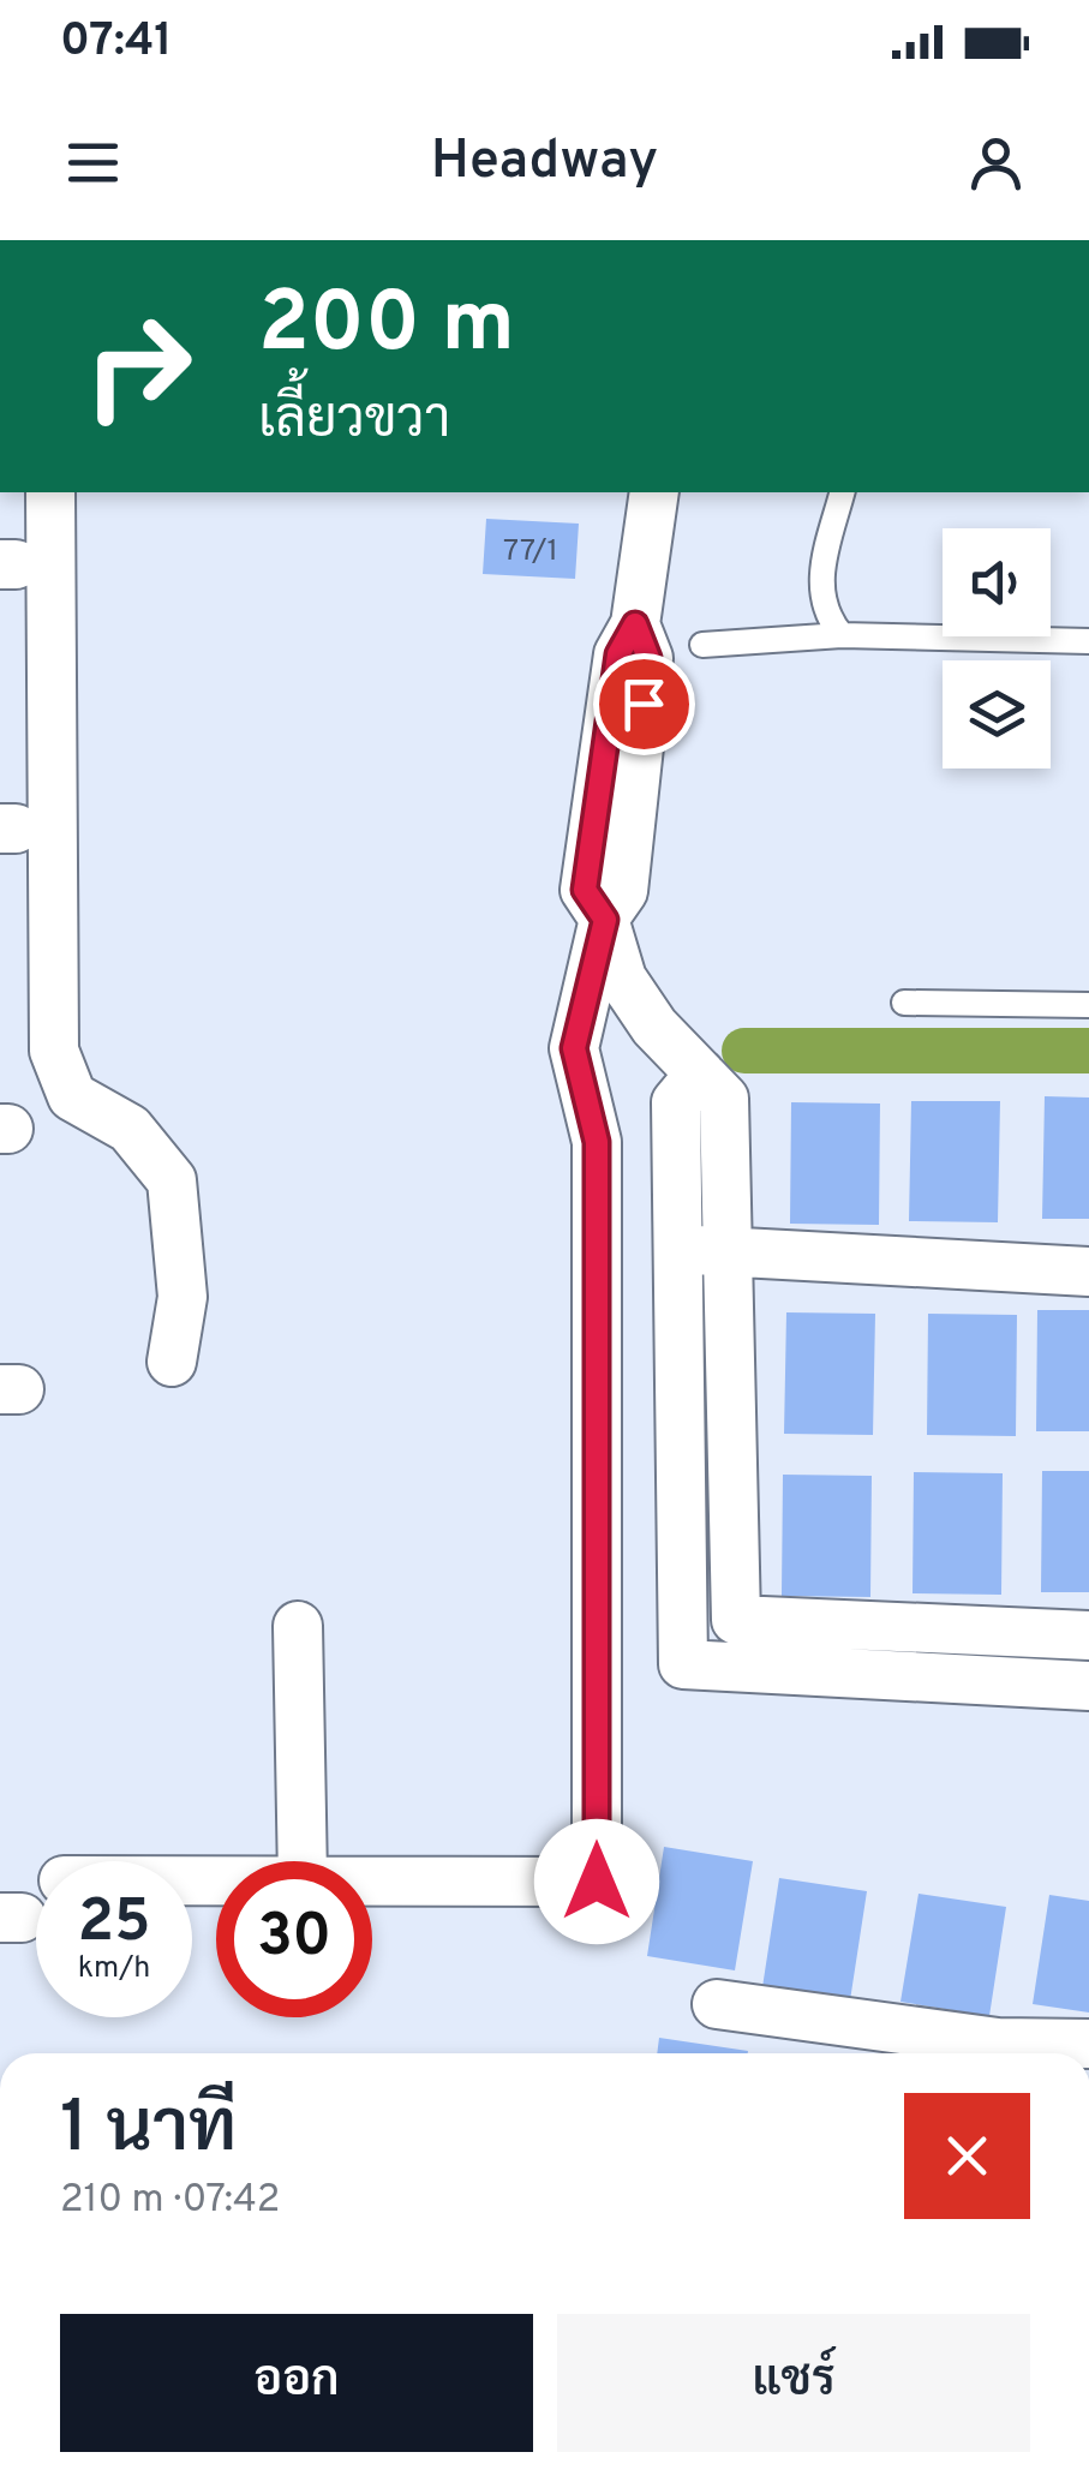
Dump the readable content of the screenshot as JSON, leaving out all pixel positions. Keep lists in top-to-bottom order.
{
  "house_numbers": ["77/1"],
  "page": {
    "status": "07:41",
    "header": "Headway",
    "turn": ["200 m", "เลี้ยวขวา"],
    "speed": "25 km/h",
    "limit": "30",
    "heading": ["1 นาที", "210 m · 07:42"],
    "buttons": ["ออก", "แชร์"]
  }
}
